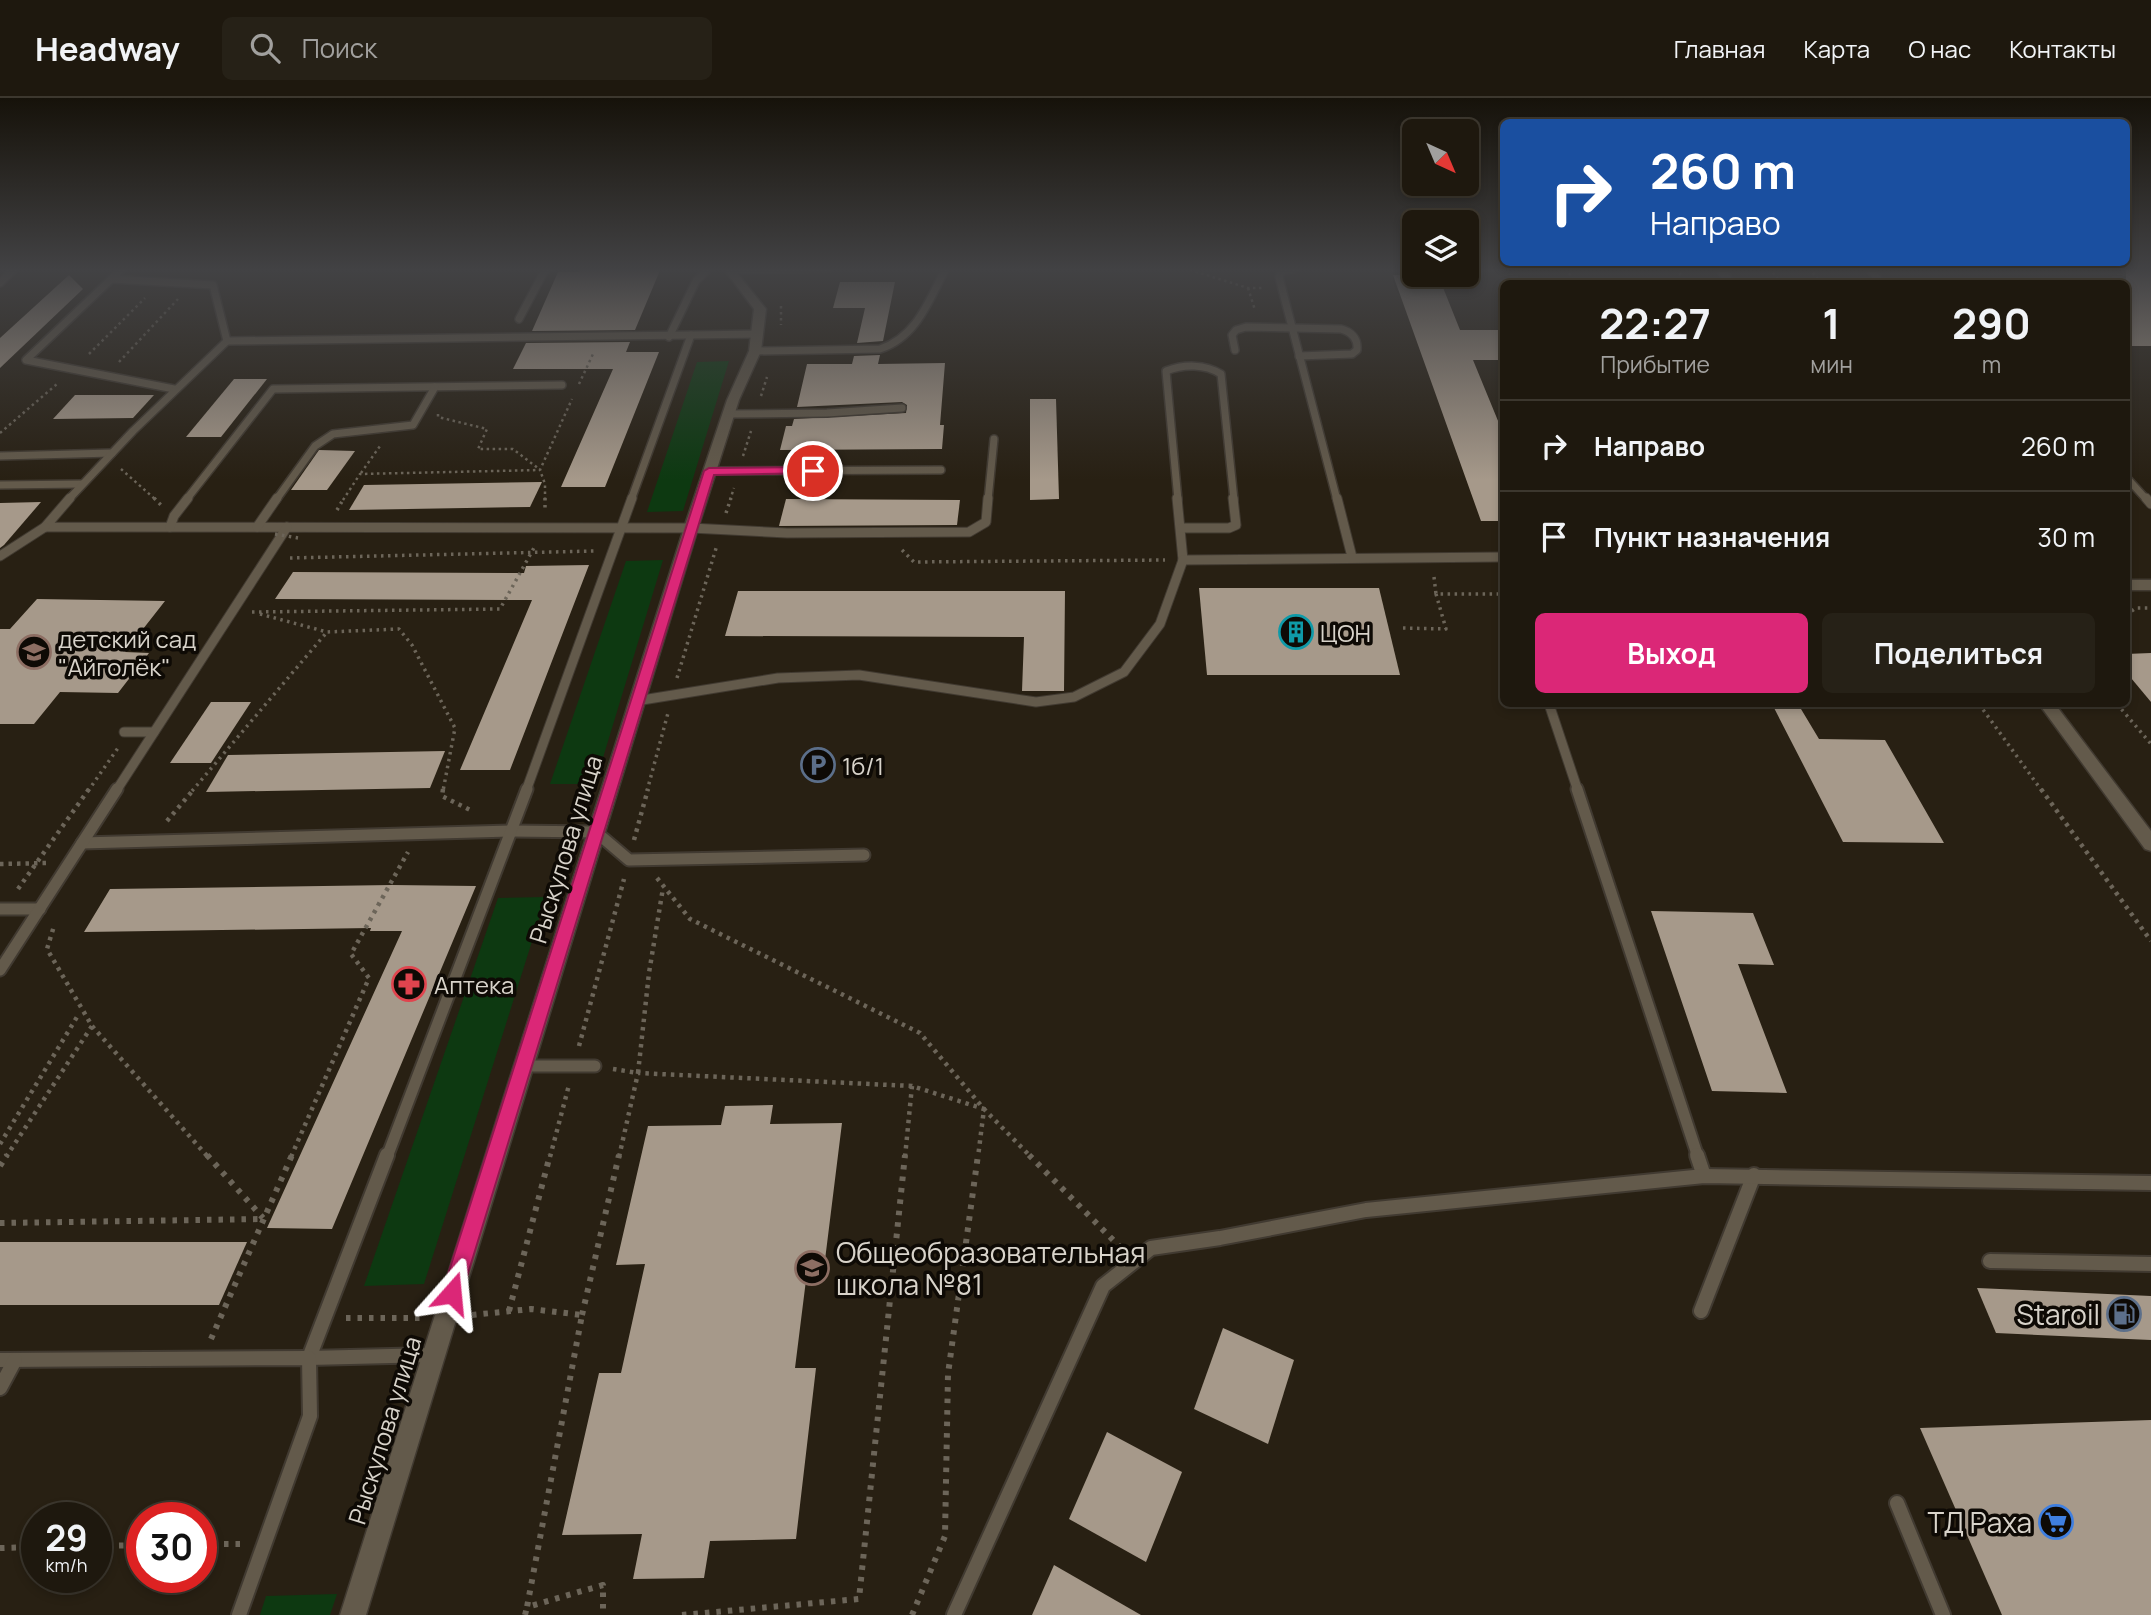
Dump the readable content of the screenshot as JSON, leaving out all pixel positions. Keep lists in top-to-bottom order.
{
  "streets": {
    "street": ["Рыскулова улица"]
  },
  "places": {
    "building": ["ЦОН"],
    "school or university": ["детский сад \"Айголёк\"", "Общеобразовательная школа №81"],
    "parking": ["1б/1"],
    "pharmacy": ["Аптека"],
    "fuel station": ["Staroil"],
    "supermarket": ["ТД Раха"]
  },
  "north": "bottom right",
  "page": {
    "header": "Headway",
    "search": "Поиск",
    "nav": [
      "Главная",
      "Карта",
      "О нас",
      "Контакты"
    ],
    "turn": ["260 m", "Направо"],
    "eta": [
      "22:27",
      "Прибытие",
      "1",
      "мин",
      "290",
      "m"
    ],
    "list": [
      {
        "name": "Направо",
        "value": "260 m"
      },
      {
        "name": "Пункт назначения",
        "value": "30 m"
      }
    ],
    "buttons": ["Выход", "Поделиться"],
    "speed": "29 km/h",
    "limit": "30"
  }
}
